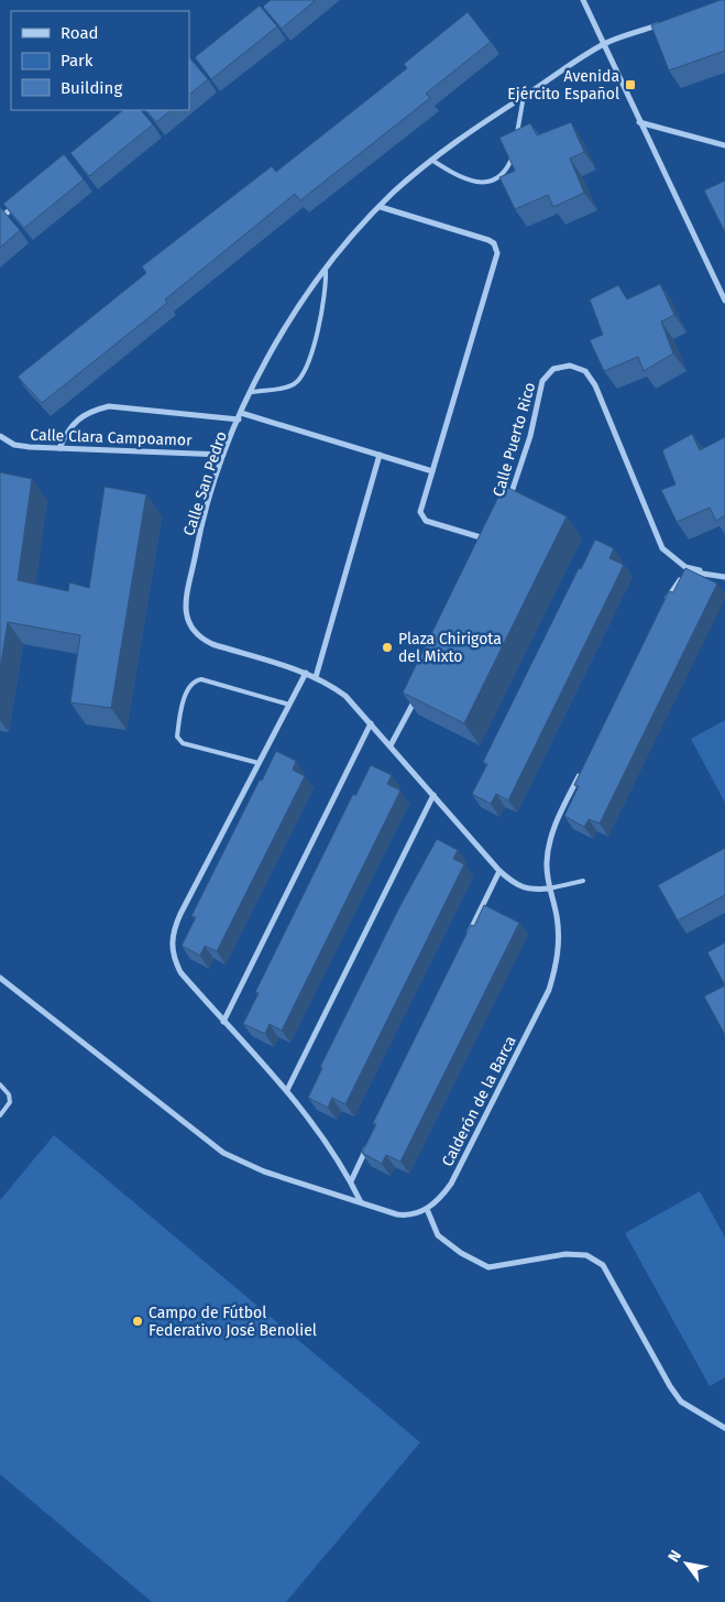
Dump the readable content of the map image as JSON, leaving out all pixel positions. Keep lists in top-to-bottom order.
{
  "streets": {
    "street": [
      "Calle Clara Campoamor",
      "Calle Puerto Rico",
      "Calle San Pedro",
      "Calderón de la Barca"
    ]
  },
  "crossings": [
    ["Calle Clara Campoamor", "Calle San Pedro"],
    ["Calle San Pedro", "Calderón de la Barca"]
  ],
  "places": {
    "transit": ["Avenida Ejército Español"],
    "other": ["Plaza Chirigota del Mixto", "Campo de Fútbol Federativo José Benoliel"]
  },
  "legend": ["Road", "Park", "Building"],
  "north": "top left"
}
